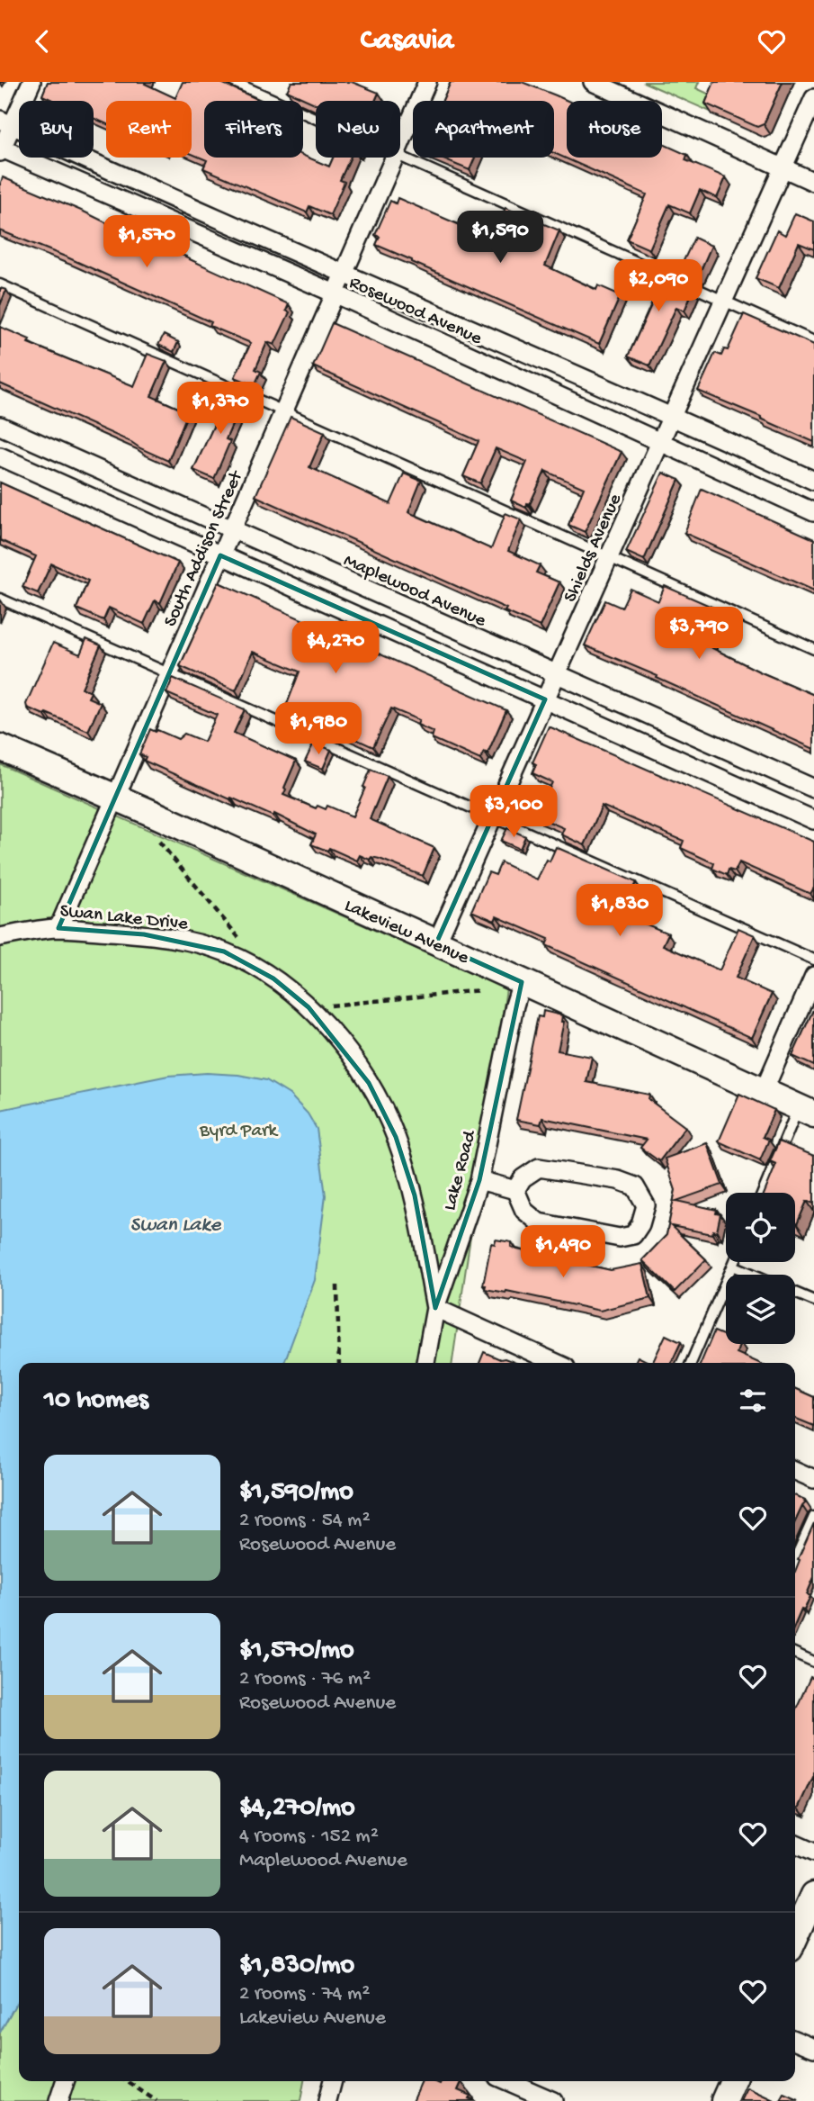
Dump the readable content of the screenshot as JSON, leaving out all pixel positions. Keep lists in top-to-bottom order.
{
  "streets": {
    "street": [
      "Rosewood Avenue",
      "Shields Avenue",
      "South Addison Street",
      "Maplewood Avenue",
      "Swan Lake Drive",
      "Lakeview Avenue",
      "Lake Road"
    ]
  },
  "crossings": [
    ["Rosewood Avenue", "Shields Avenue"],
    ["Rosewood Avenue", "South Addison Street"],
    ["Shields Avenue", "Maplewood Avenue"],
    ["Shields Avenue", "Lakeview Avenue"],
    ["South Addison Street", "Maplewood Avenue"],
    ["South Addison Street", "Swan Lake Drive"],
    ["South Addison Street", "Lakeview Avenue"],
    ["Swan Lake Drive", "Lake Road"],
    ["Lakeview Avenue", "Lake Road"]
  ],
  "water": ["Swan Lake"],
  "parks": ["Byrd Park"],
  "page": {
    "header": "Casavia",
    "chip": [
      "Buy",
      "Rent",
      "Filters",
      "New",
      "Apartment",
      "House"
    ],
    "price": [
      "$1,590",
      "$1,570",
      "$2,090",
      "$1,370",
      "$3,790",
      "$4,270",
      "$1,980",
      "$3,100",
      "$1,830",
      "$1,490"
    ],
    "heading": "10 homes",
    "list": [
      {
        "name": "$1,590/mo",
        "note": "2 rooms · 54 m² · Rosewood Avenue"
      },
      {
        "name": "$1,570/mo",
        "note": "2 rooms · 76 m² · Rosewood Avenue"
      },
      {
        "name": "$4,270/mo",
        "note": "4 rooms · 152 m² · Maplewood Avenue"
      },
      {
        "name": "$1,830/mo",
        "note": "2 rooms · 74 m² · Lakeview Avenue"
      }
    ]
  }
}
